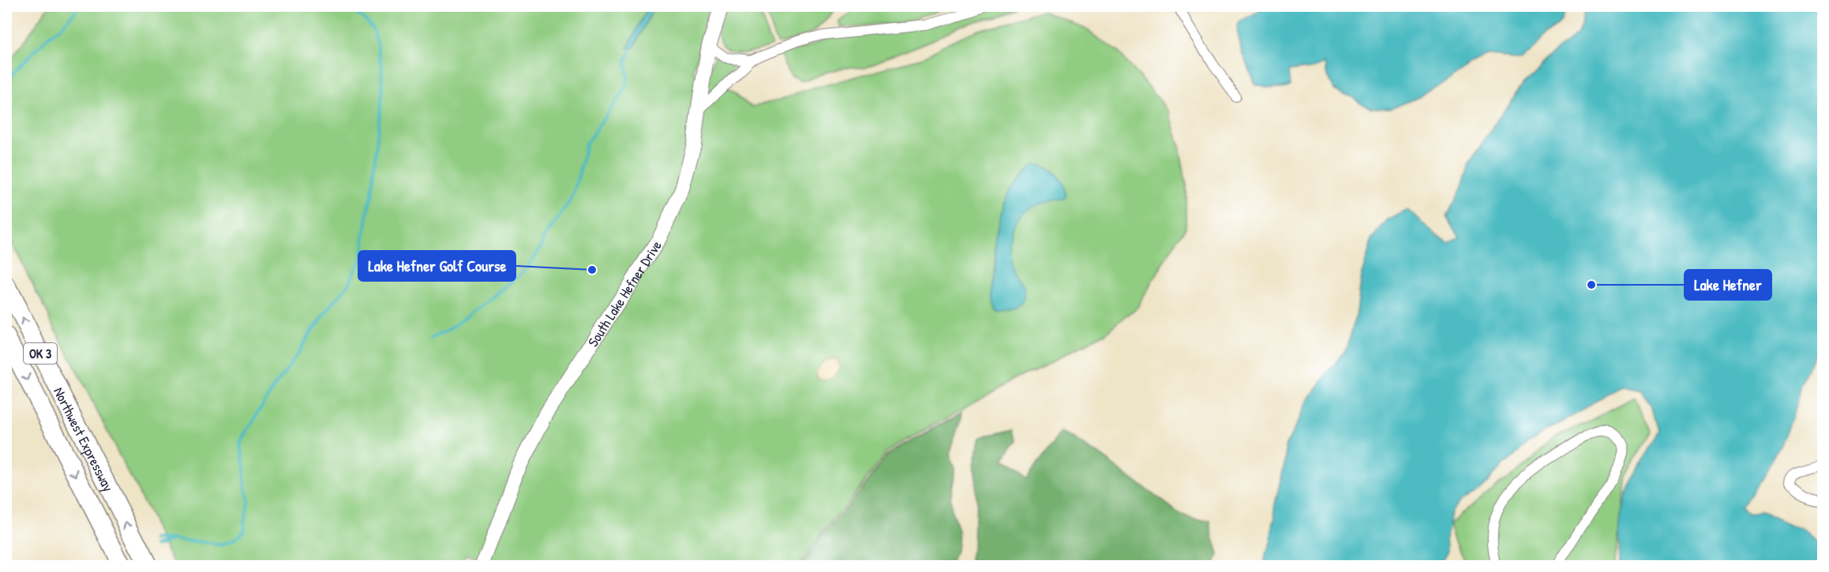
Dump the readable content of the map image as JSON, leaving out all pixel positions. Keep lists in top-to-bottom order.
{
  "streets": {
    "highway": ["OK 3", "Northwest Expressway"],
    "street": ["South Lake Hefner Drive"]
  },
  "places": ["Lake Hefner Golf Course", "Lake Hefner"]
}
